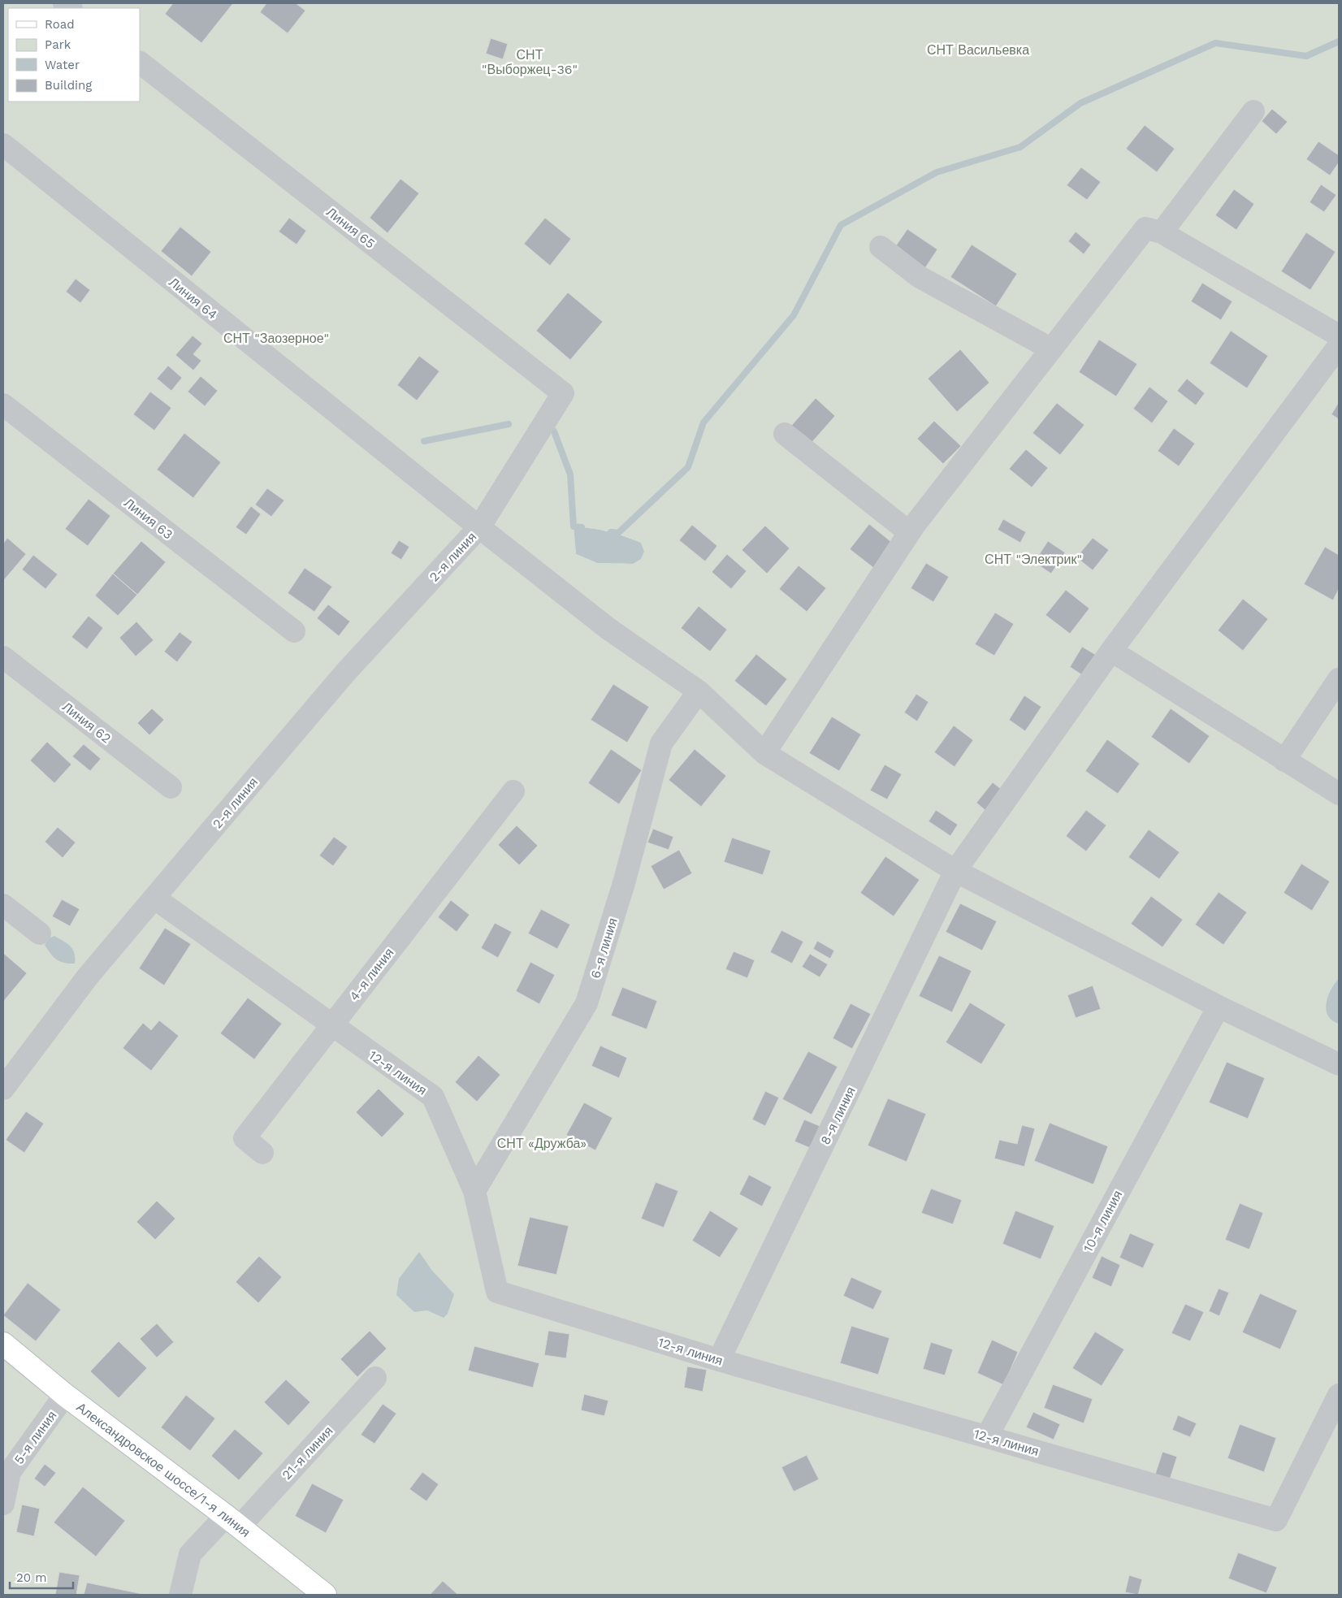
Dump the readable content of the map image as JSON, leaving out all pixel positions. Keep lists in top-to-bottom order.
{
  "streets": {
    "street": [
      "Линия 65",
      "Линия 64",
      "Линия 63",
      "2-я линия",
      "Линия 62",
      "6-я линия",
      "4-я линия",
      "12-я линия",
      "8-я линия",
      "10-я линия",
      "5-я линия",
      "21-я линия",
      "Александровское шоссе/1-я линия"
    ]
  },
  "crossings": [
    ["Линия 65", "2-я линия"],
    ["Линия 64", "2-я линия"],
    ["Линия 64", "6-я линия"],
    ["Линия 64", "8-я линия"],
    ["Линия 64", "10-я линия"],
    ["2-я линия", "12-я линия"],
    ["6-я линия", "12-я линия"],
    ["4-я линия", "12-я линия"],
    ["12-я линия", "8-я линия"],
    ["12-я линия", "10-я линия"],
    ["5-я линия", "Александровское шоссе/1-я линия"],
    ["21-я линия", "Александровское шоссе/1-я линия"]
  ],
  "parks": [
    "СНТ Васильевка",
    "СНТ \"Выборжец-36\"",
    "СНТ \"Заозерное\"",
    "СНТ \"Электрик\"",
    "СНТ «Дружба»"
  ],
  "legend": [
    "Road",
    "Park",
    "Water",
    "Building"
  ],
  "scale_bar": "20 m"
}
